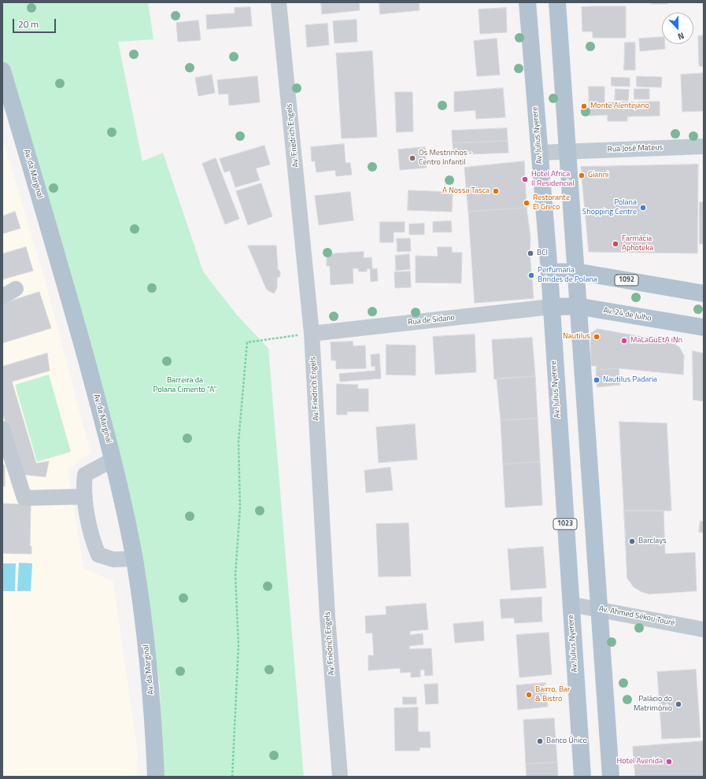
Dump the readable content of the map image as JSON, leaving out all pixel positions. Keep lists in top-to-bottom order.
{
  "streets": {
    "main road": [
      "Av. Julius Nyerere",
      "Av. da Marginal",
      "1092",
      "Av. 24 de Julho",
      "1023"
    ],
    "street": [
      "Av. Friedrich Engels",
      "Rua José Mateus",
      "Rua de Sidano",
      "Av. Ahmed Sékou Touré"
    ]
  },
  "crossings": [
    ["Av. Friedrich Engels", "Rua de Sidano"],
    ["Av. Julius Nyerere", "Rua José Mateus"],
    ["Av. Julius Nyerere", "1092"],
    ["Av. Julius Nyerere", "Av. 24 de Julho"],
    ["Av. Julius Nyerere", "Rua de Sidano"],
    ["Av. Julius Nyerere", "Av. Ahmed Sékou Touré"],
    ["Av. 24 de Julho", "Rua de Sidano"]
  ],
  "parks": ["Barreira da Polana Cimento \"A\""],
  "places": [
    "Monte Alentejano",
    "Os Mestrinhos - Centro Infantil",
    "Gianni",
    "Hotel Africa II Residencial",
    "A Nossa Tasca",
    "Restorante El Greco",
    "Polana Shopping Centre",
    "Farmácia Aphoteka",
    "BCI",
    "Perfumaria Brindes de Polana",
    "Nautilus",
    "MaLaGuEtA iNn",
    "Nautilus Padaria",
    "Barclays",
    "Bairro, Bar & Bistro",
    "Palácio do Matrimónio",
    "Banco Único",
    "Hotel Avenida"
  ],
  "scale_bar": "20 m",
  "north": "bottom"
}
